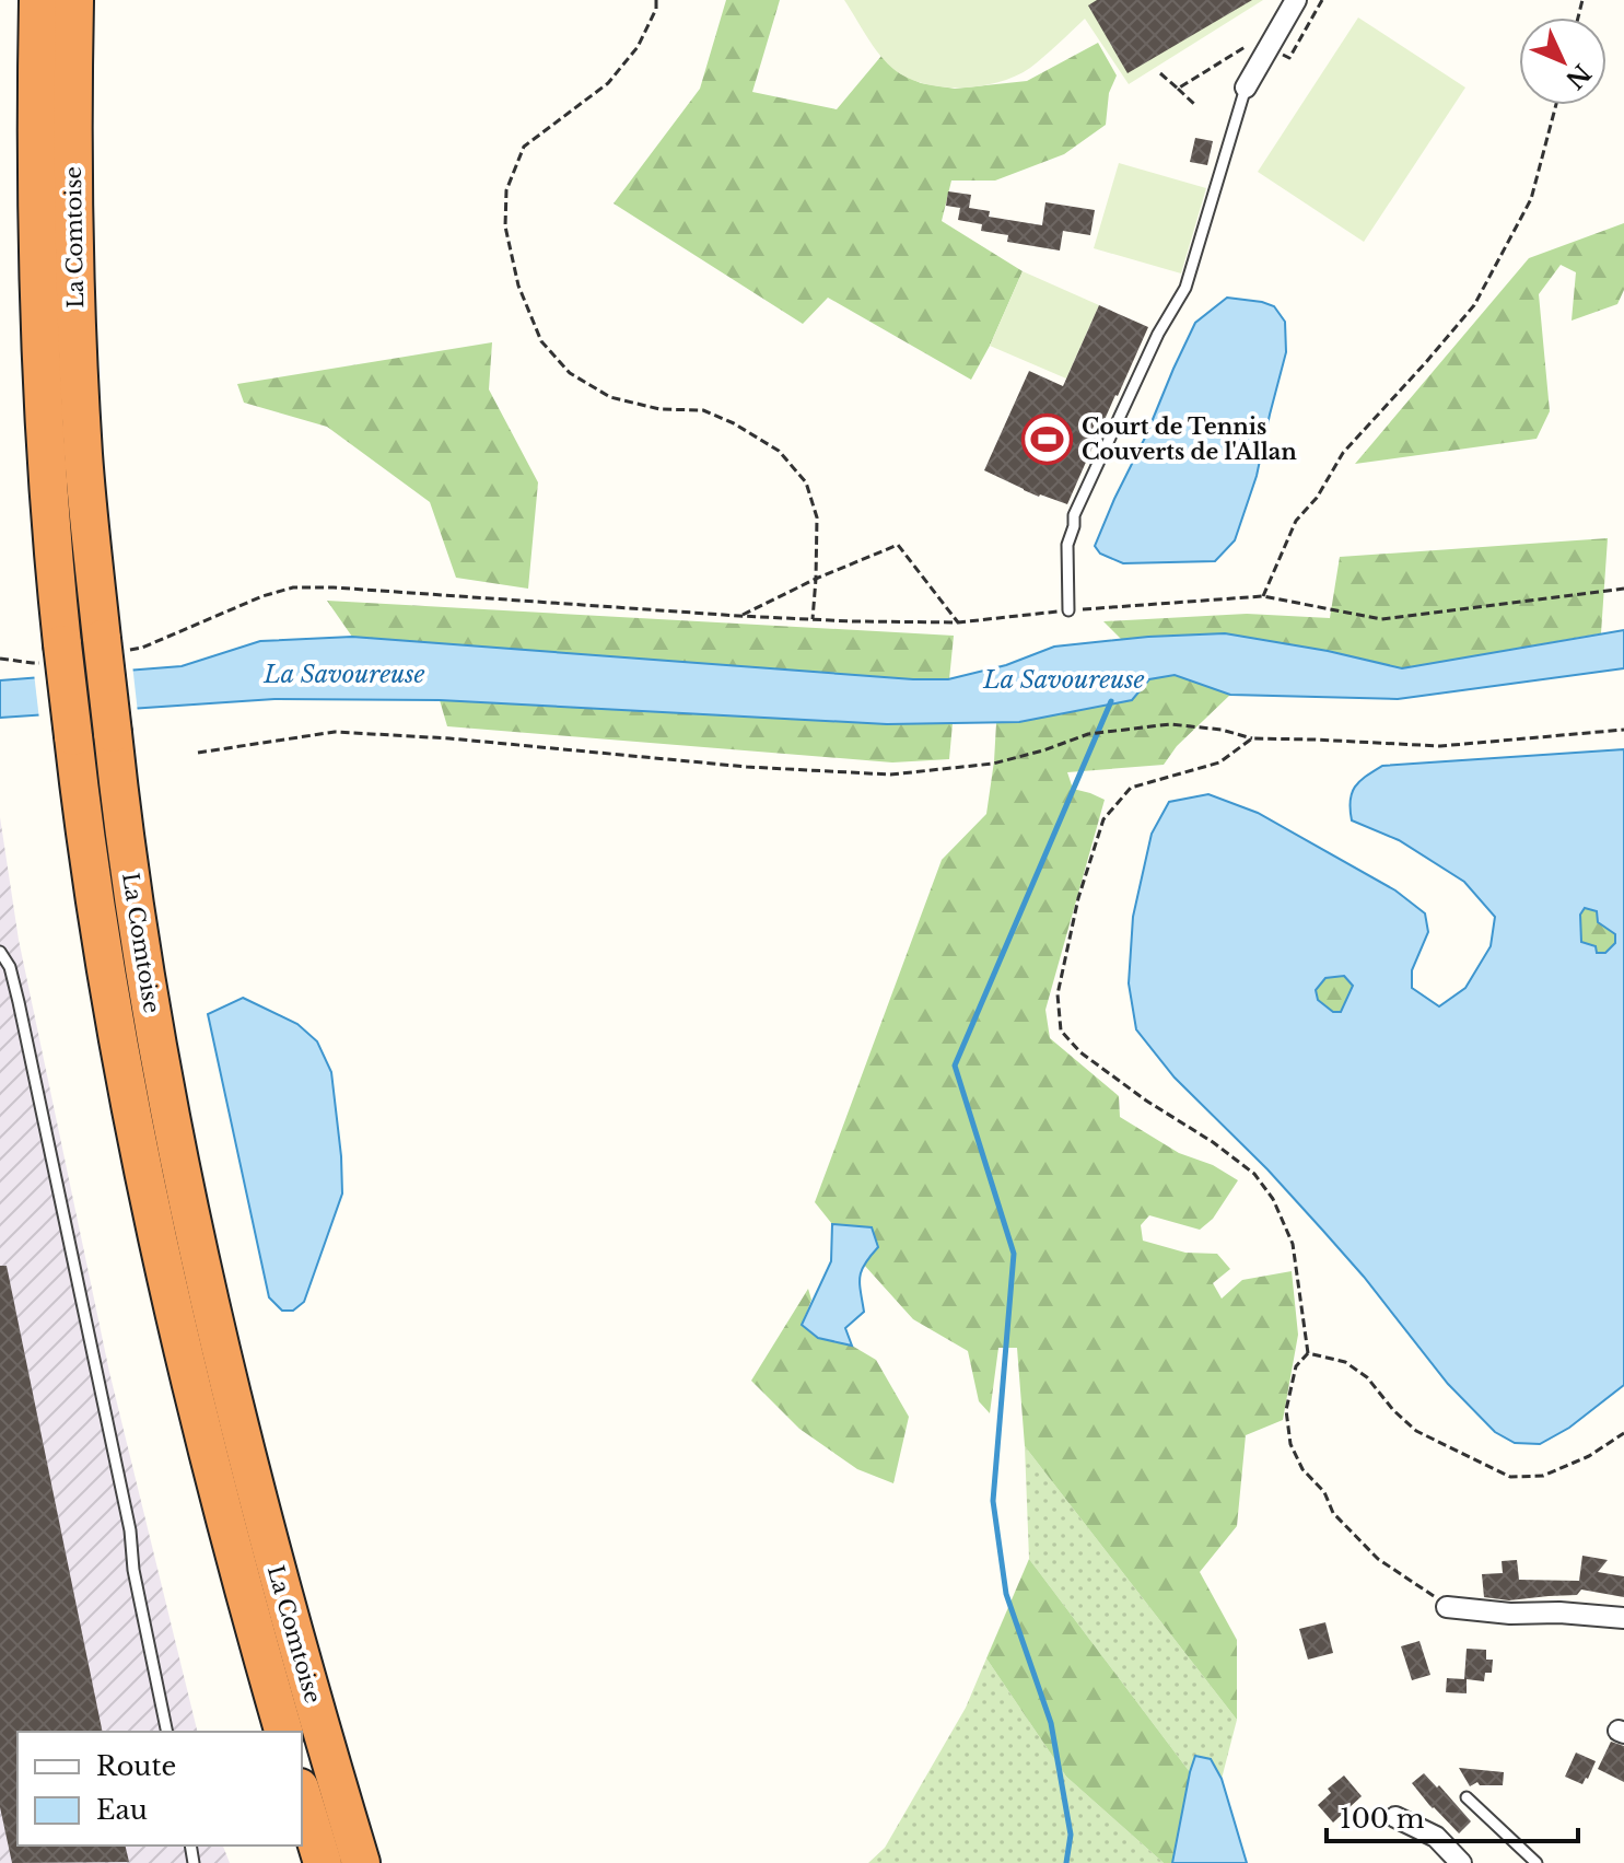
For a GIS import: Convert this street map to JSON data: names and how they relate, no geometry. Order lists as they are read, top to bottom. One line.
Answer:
{"streets":{"highway":["La Comtoise"]},"water":["La Savoureuse"],"places":{"sports":["Court de Tennis Couverts de l'Allan"]},"legend":["Route","Eau"],"scale_bar":"100 m","north":"bottom right"}
